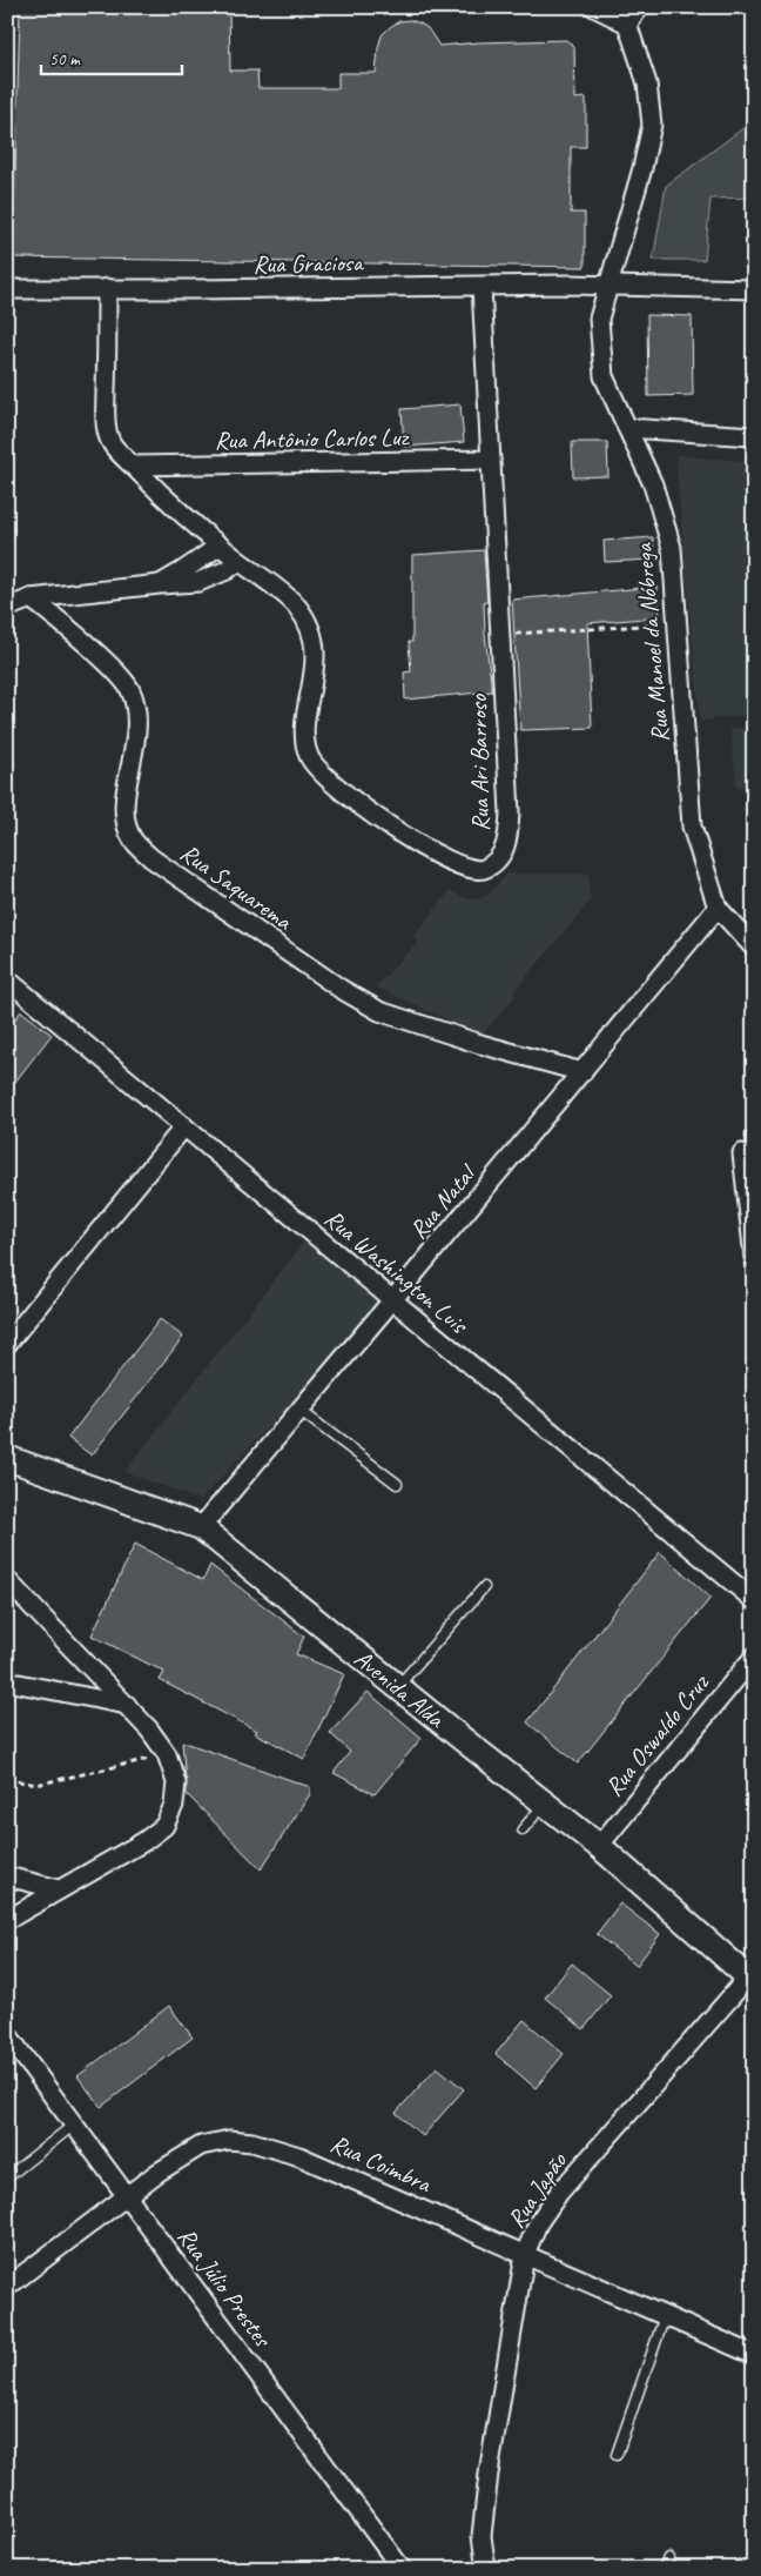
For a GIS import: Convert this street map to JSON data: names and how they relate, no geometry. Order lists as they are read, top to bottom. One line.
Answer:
{"streets":{"main road":["Avenida Alda"],"street":["Rua Graciosa","Rua Antônio Carlos Luz","Rua Manoel da Nóbrega","Rua Ari Barroso","Rua Saquarema","Rua Natal","Rua Washington Luis","Rua Oswaldo Cruz","Rua Coimbra","Rua Japão","Rua Júlio Prestes"]},"crossings":[["Rua Graciosa","Rua Manoel da Nóbrega"],["Rua Graciosa","Rua Ari Barroso"],["Rua Antônio Carlos Luz","Rua Ari Barroso"],["Rua Manoel da Nóbrega","Rua Natal"],["Rua Saquarema","Rua Natal"],["Rua Natal","Rua Washington Luis"],["Rua Natal","Avenida Alda"],["Avenida Alda","Rua Oswaldo Cruz"],["Avenida Alda","Rua Japão"],["Rua Coimbra","Rua Japão"],["Rua Coimbra","Rua Júlio Prestes"]],"scale_bar":"50 m"}
